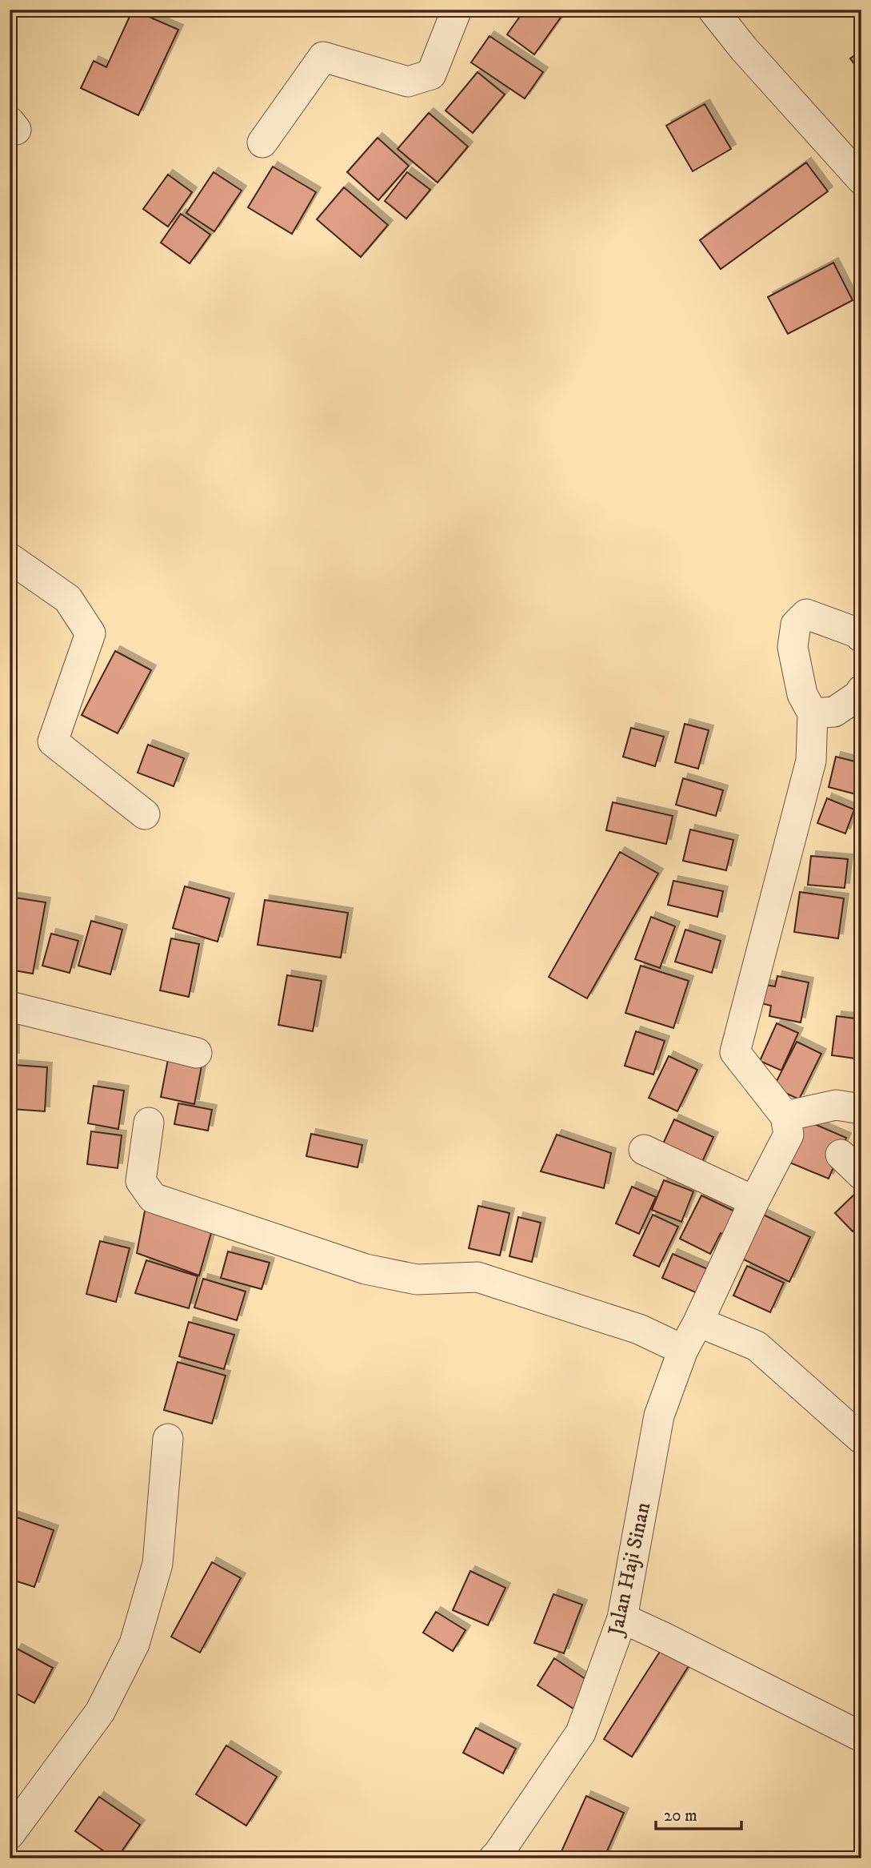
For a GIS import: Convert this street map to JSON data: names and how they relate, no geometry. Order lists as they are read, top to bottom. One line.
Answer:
{"streets":{"street":["Jalan Haji Sinan"]},"scale_bar":"20 m"}
